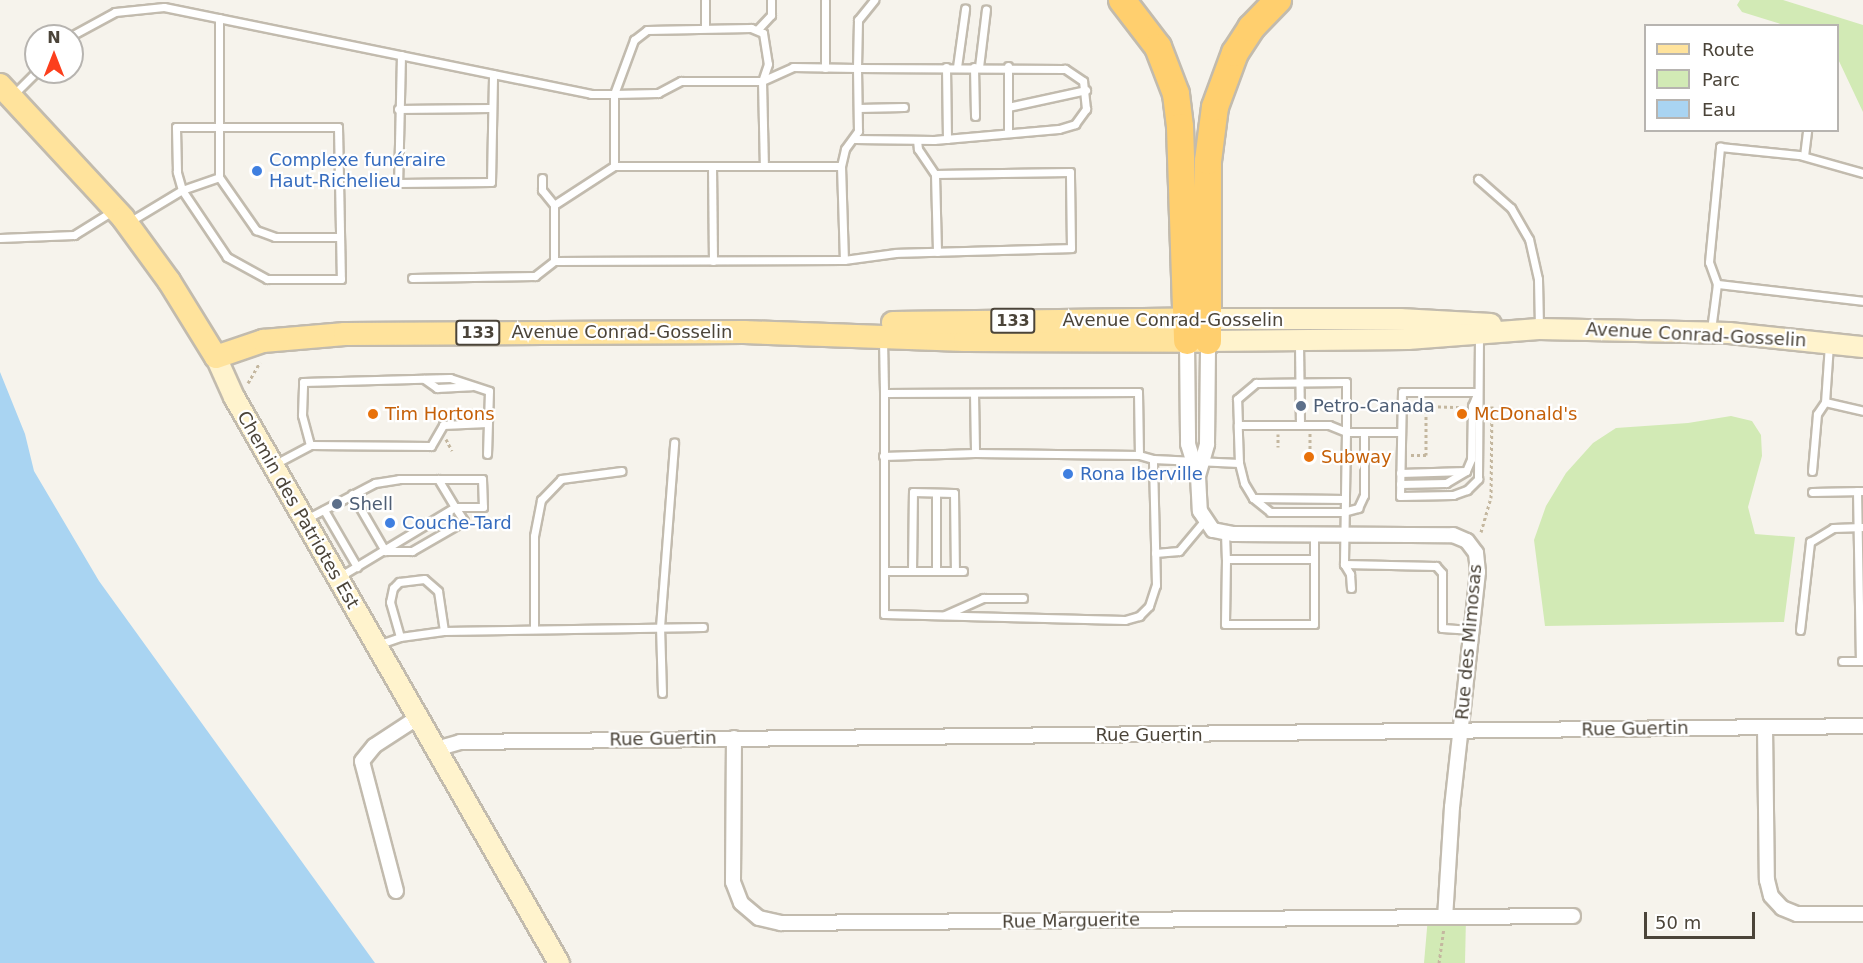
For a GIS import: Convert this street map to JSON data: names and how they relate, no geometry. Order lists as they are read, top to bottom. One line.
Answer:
{"streets":{"main road":["Avenue Conrad-Gosselin","133","Chemin des Patriotes Est"],"street":["Rue des Mimosas","Rue Guertin","Rue Marguerite"]},"crossings":[["Avenue Conrad-Gosselin","Chemin des Patriotes Est"],["Chemin des Patriotes Est","Rue Guertin"],["Rue des Mimosas","Rue Guertin"],["Rue des Mimosas","Rue Marguerite"],["Rue Guertin","Rue Marguerite"]],"places":["Complexe funéraire Haut-Richelieu","Petro-Canada","Tim Hortons","McDonald's","Subway","Rona Iberville","Shell","Couche-Tard"],"legend":["Route","Parc","Eau"],"scale_bar":"50 m","north":"top"}
